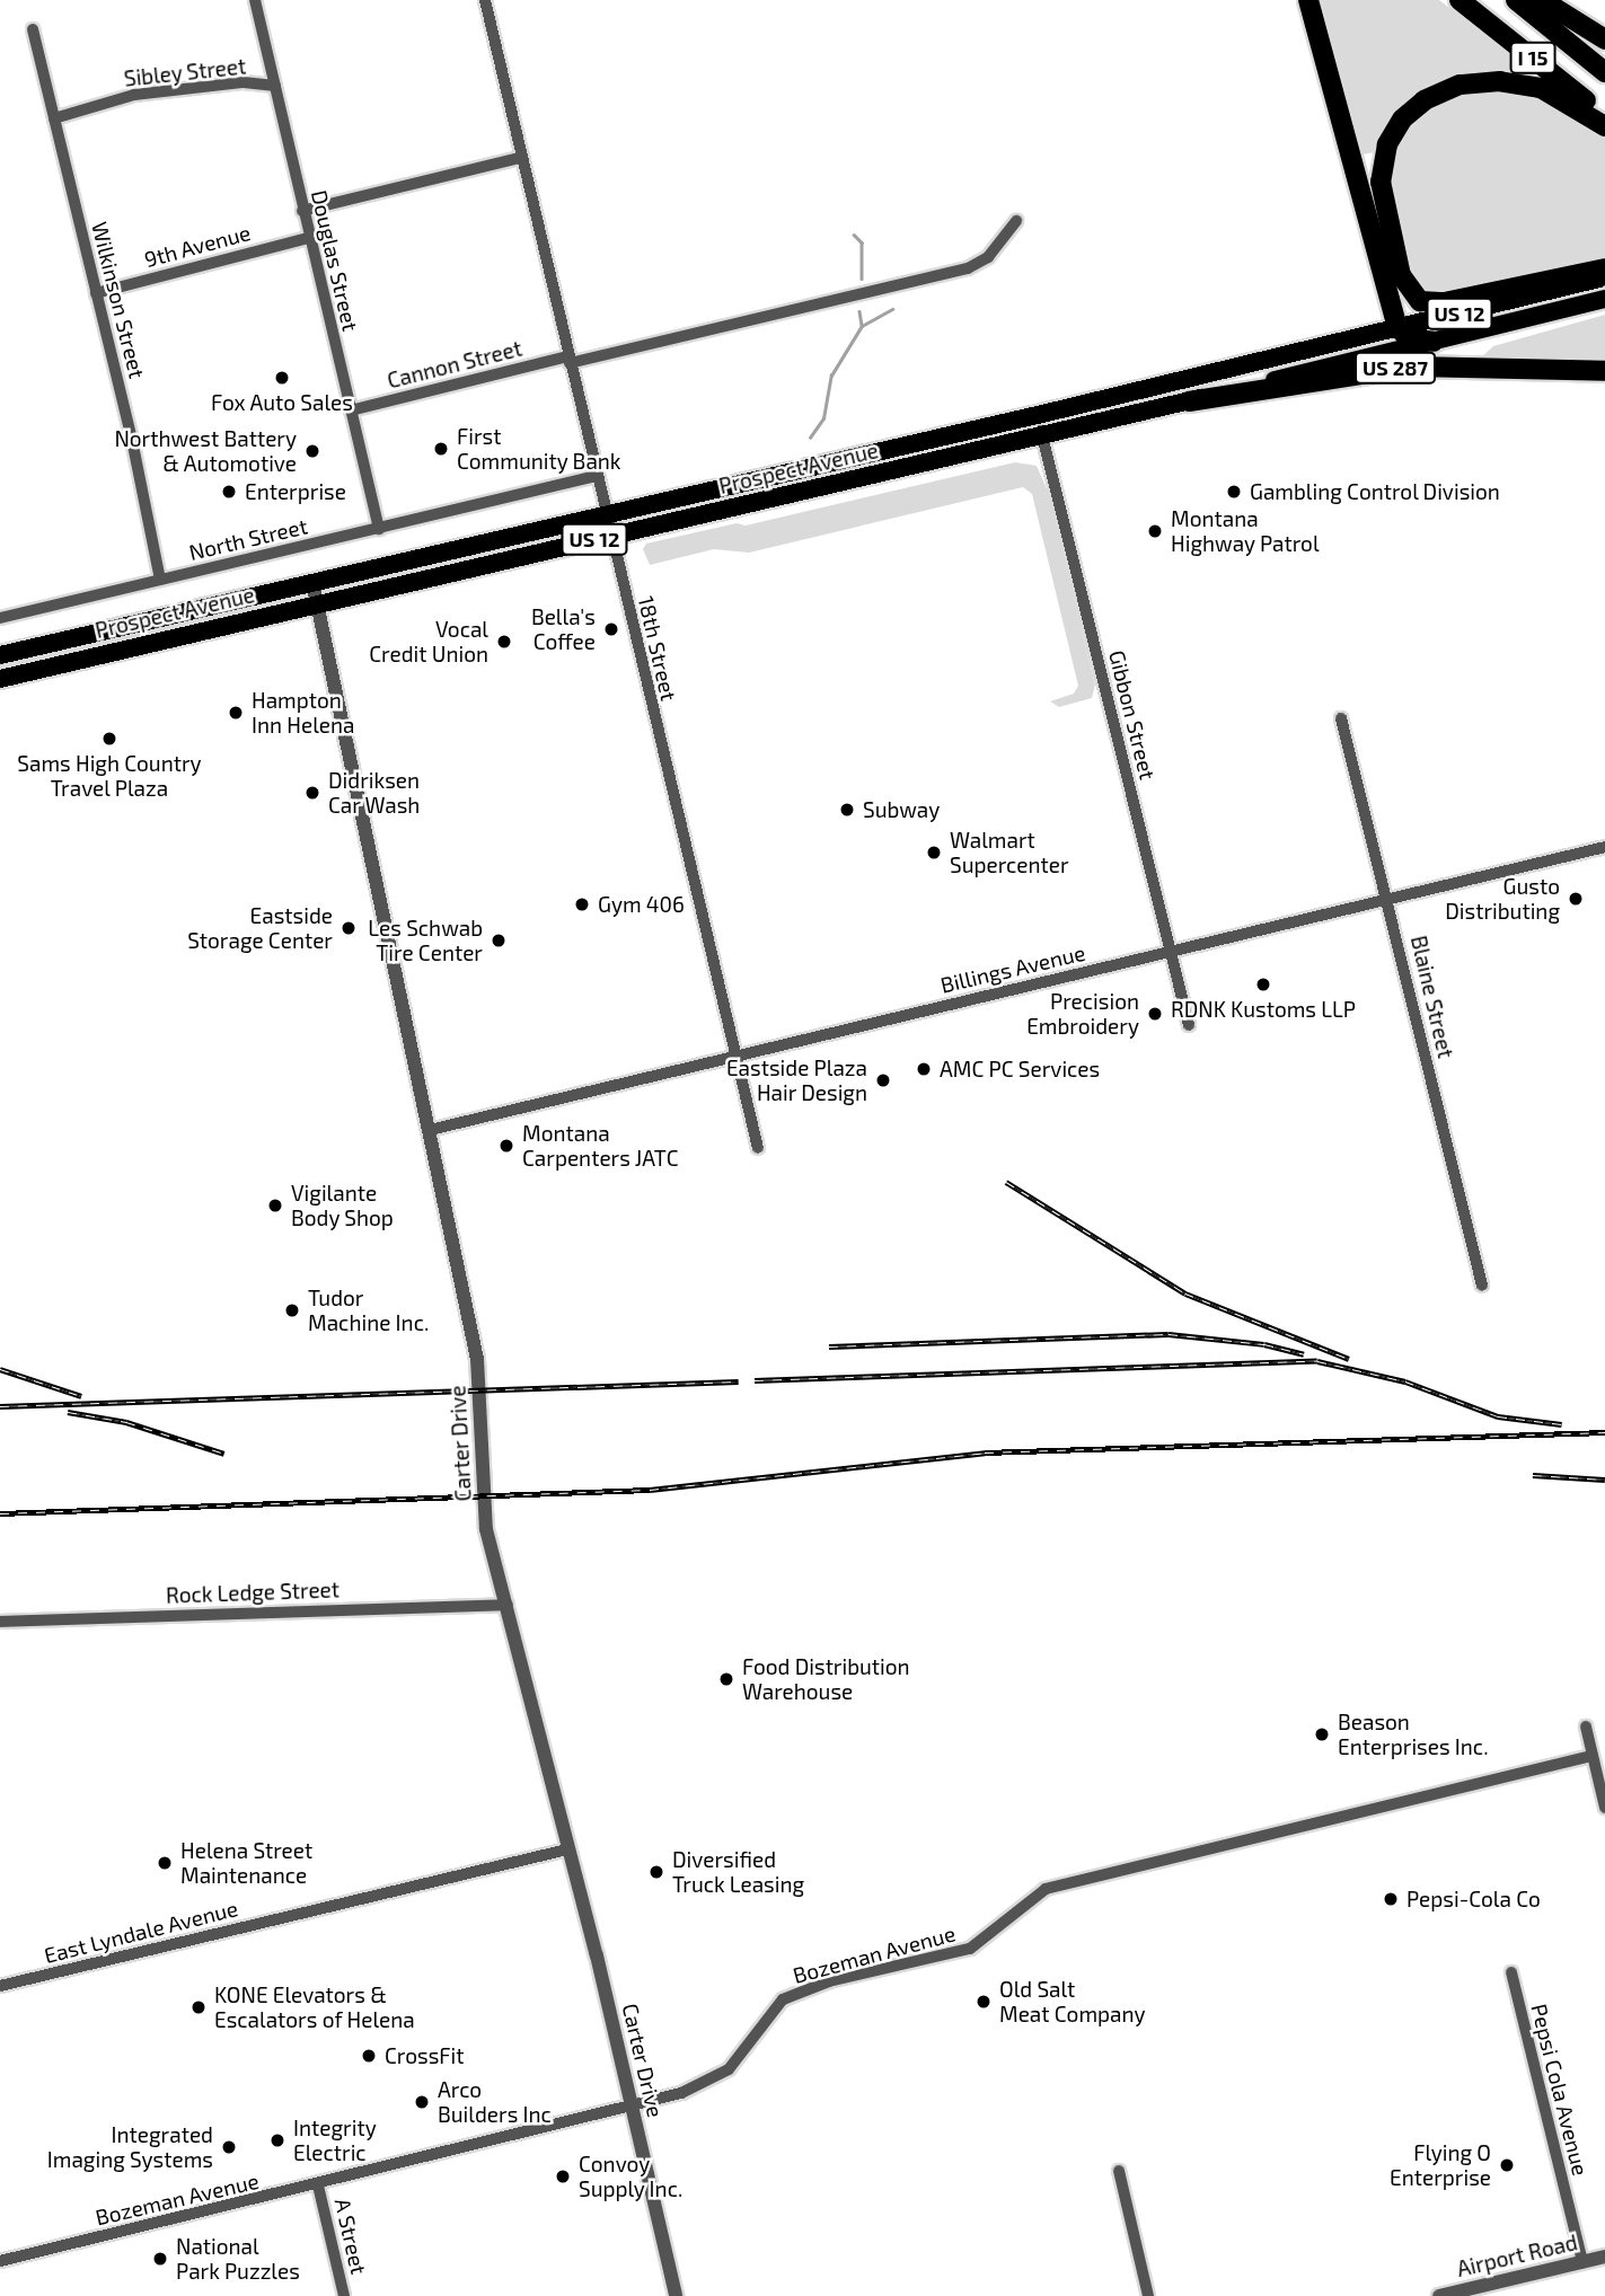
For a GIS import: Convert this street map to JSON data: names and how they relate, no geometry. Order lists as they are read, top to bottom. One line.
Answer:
{"streets":{"highway":["I 15","US 12","US 287","Prospect Avenue"],"street":["Sibley Street","9th Avenue","Douglas Street","Wilkinson Street","Cannon Street","North Street","18th Street","Gibbon Street","Billings Avenue","Blaine Street","Carter Drive","Rock Ledge Street","East Lyndale Avenue","Bozeman Avenue","Pepsi Cola Avenue","A Street","Airport Road"]},"crossings":[["Sibley Street","Douglas Street"],["Sibley Street","Wilkinson Street"],["9th Avenue","Douglas Street"],["9th Avenue","Wilkinson Street"],["Douglas Street","Cannon Street"],["Douglas Street","North Street"],["Wilkinson Street","North Street"],["Cannon Street","18th Street"],["US 287","Prospect Avenue"],["Prospect Avenue","18th Street"],["Prospect Avenue","Gibbon Street"],["Prospect Avenue","Carter Drive"],["North Street","18th Street"],["18th Street","Billings Avenue"],["Gibbon Street","Billings Avenue"],["Billings Avenue","Blaine Street"],["Billings Avenue","Carter Drive"],["Carter Drive","Rock Ledge Street"],["Carter Drive","East Lyndale Avenue"],["Carter Drive","Bozeman Avenue"],["Bozeman Avenue","A Street"],["Pepsi Cola Avenue","Airport Road"]],"places":["Fox Auto Sales","First Community Bank","Northwest Battery & Automotive","Enterprise","Gambling Control Division","Montana Highway Patrol","Bella's Coffee","Vocal Credit Union","Hampton Inn Helena","Sams High Country Travel Plaza","Didriksen Car Wash","Subway","Walmart Supercenter","Gusto Distributing","Gym 406","Eastside Storage Center","Les Schwab Tire Center","RDNK Kustoms LLP","Precision Embroidery","AMC PC Services","Eastside Plaza Hair Design","Montana Carpenters JATC","Vigilante Body Shop","Tudor Machine Inc.","Food Distribution Warehouse","Beason Enterprises Inc.","Helena Street Maintenance","Diversified Truck Leasing","Pepsi-Cola Co","Old Salt Meat Company","KONE Elevators & Escalators of Helena","CrossFit","Arco Builders Inc","Integrity Electric","Integrated Imaging Systems","Flying O Enterprise","Convoy Supply Inc.","National Park Puzzles"]}
